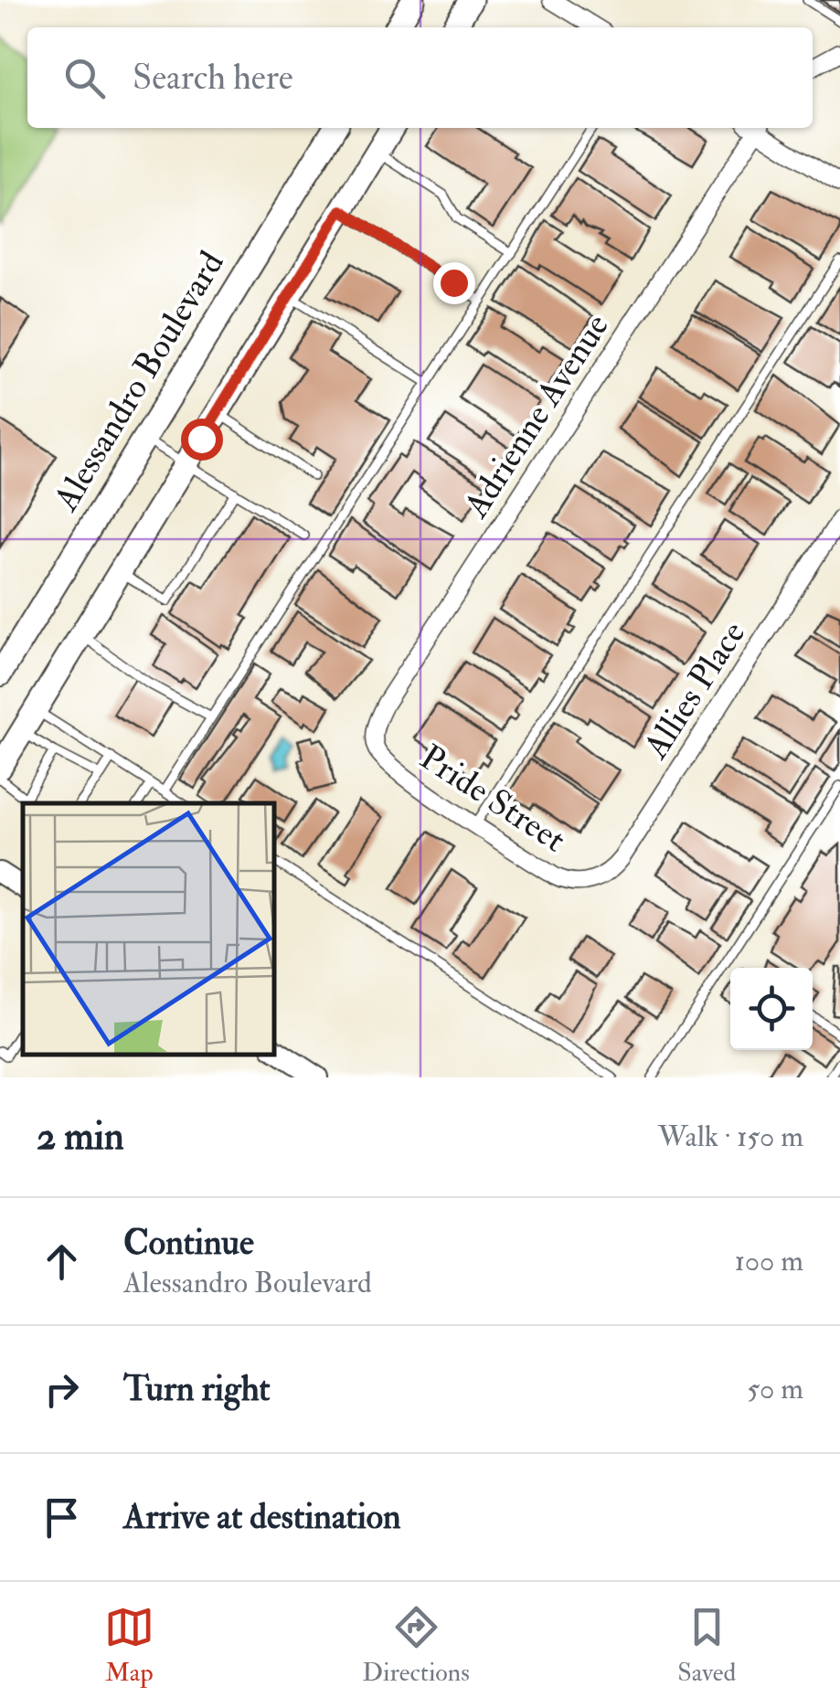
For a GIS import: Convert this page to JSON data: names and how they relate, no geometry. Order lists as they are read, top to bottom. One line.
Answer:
{"streets":{"main road":["Alessandro Boulevard"],"street":["Adrienne Avenue","Allies Place","Pride Street"]},"crossings":[["Adrienne Avenue","Pride Street"],["Allies Place","Pride Street"]],"page":{"search":"Search here","heading":["2 min","Walk · 150 m"],"list":[["Continue","Alessandro Boulevard","100 m"],["Turn right","50 m"],"Arrive at destination"],"nav":["Map","Directions","Saved"]}}
